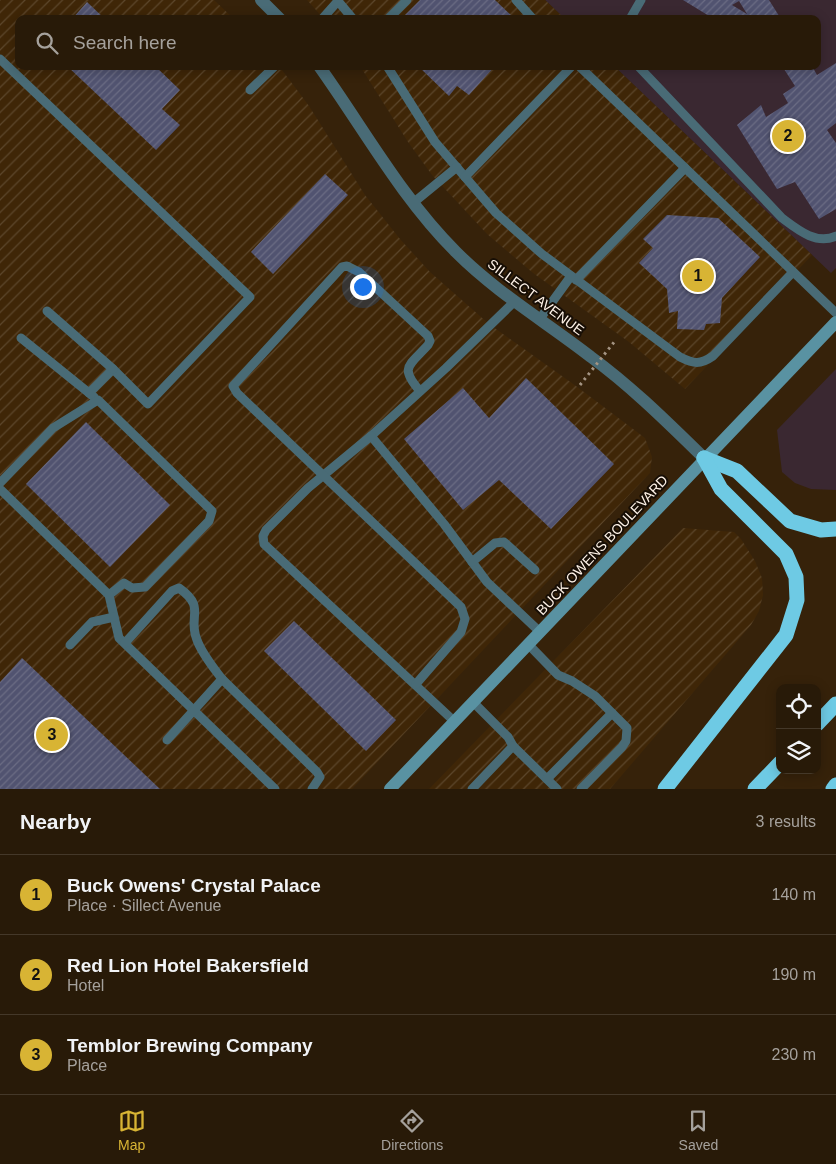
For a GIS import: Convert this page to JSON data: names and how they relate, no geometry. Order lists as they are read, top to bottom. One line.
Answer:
{"streets":{"main road":["BUCK OWENS BOULEVARD"],"street":["SILLECT AVENUE"]},"crossings":[["SILLECT AVENUE","BUCK OWENS BOULEVARD"]],"page":{"search":"Search here","pins":["2","1","3"],"heading":["Nearby","3 results"],"list":[{"mark":"1","name":"Buck Owens' Crystal Palace","note":"Place · Sillect Avenue","value":"140 m"},{"mark":"2","name":"Red Lion Hotel Bakersfield","note":"Hotel","value":"190 m"},{"mark":"3","name":"Temblor Brewing Company","note":"Place","value":"230 m"}],"nav":["Map","Directions","Saved"]}}
